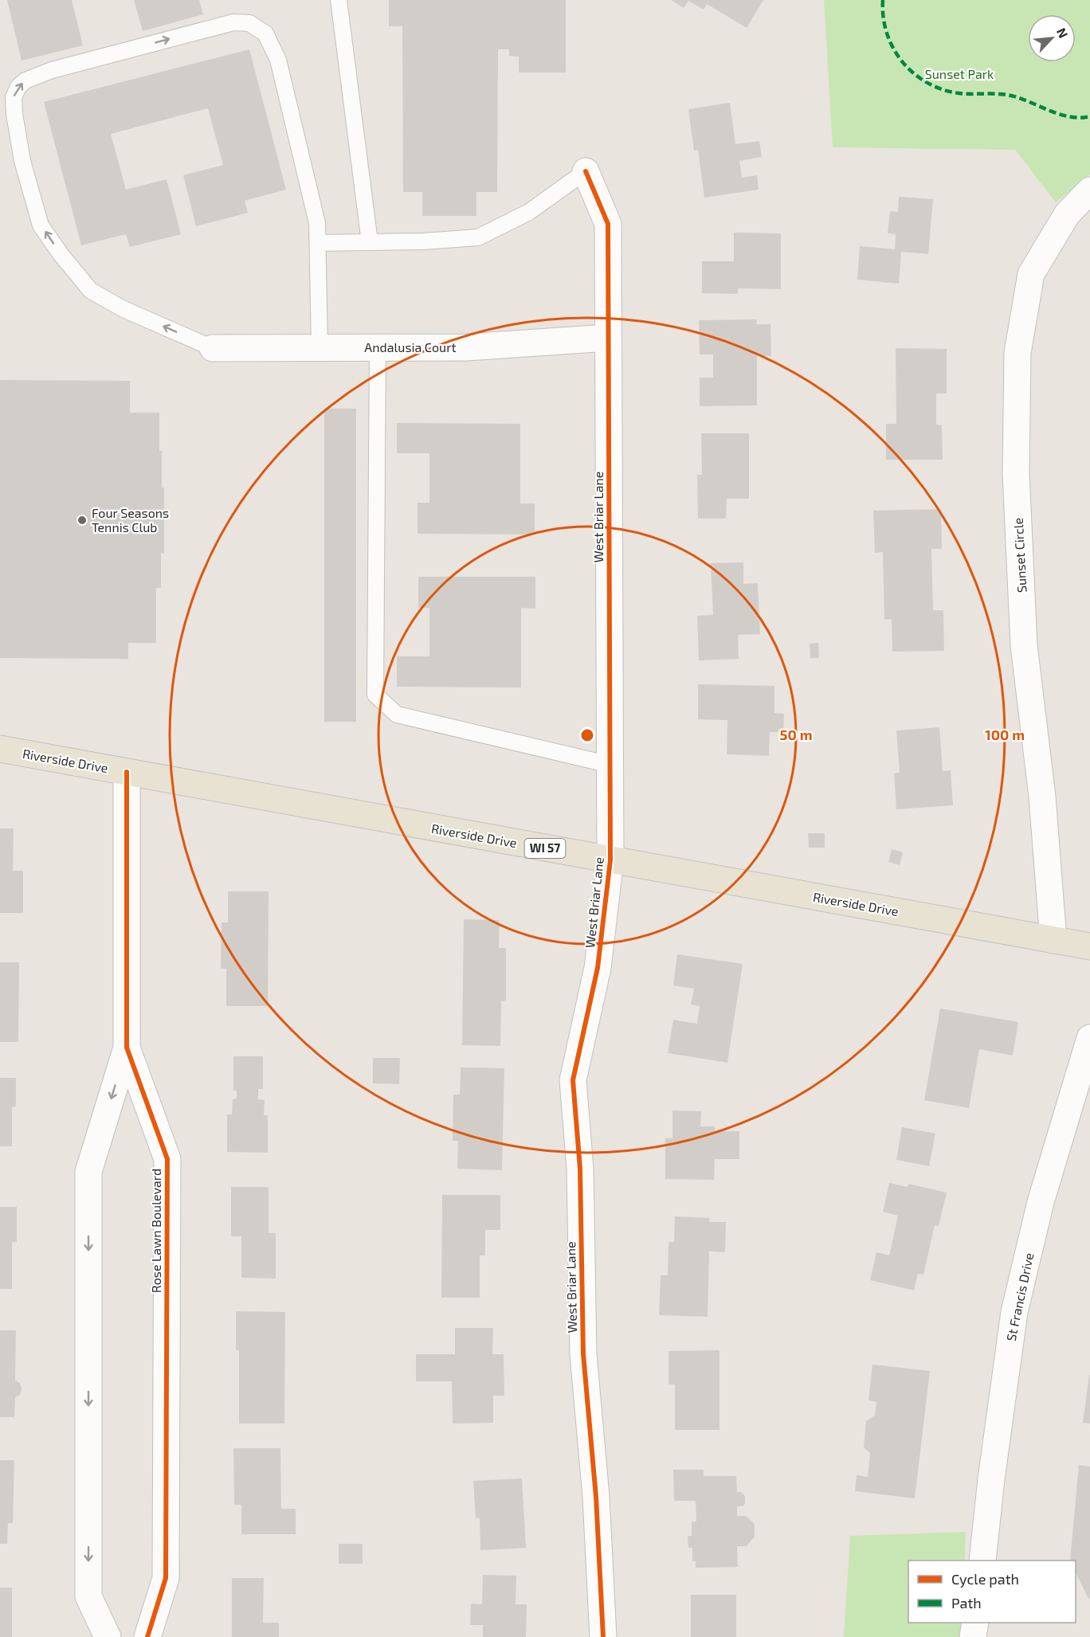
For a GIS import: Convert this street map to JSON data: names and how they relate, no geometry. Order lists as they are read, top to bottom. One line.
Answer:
{"streets":{"main road":["Riverside Drive","WI 57"],"street":["Andalusia Court","West Briar Lane","Sunset Circle","Rose Lawn Boulevard","St Francis Drive"]},"crossings":[["Andalusia Court","West Briar Lane"],["West Briar Lane","Riverside Drive"],["Sunset Circle","Riverside Drive"],["Riverside Drive","Rose Lawn Boulevard"]],"parks":["Sunset Park"],"places":["Four Seasons Tennis Club"],"legend":["Cycle path","Path"],"north":"top right","rings":["50 m","100 m"]}
